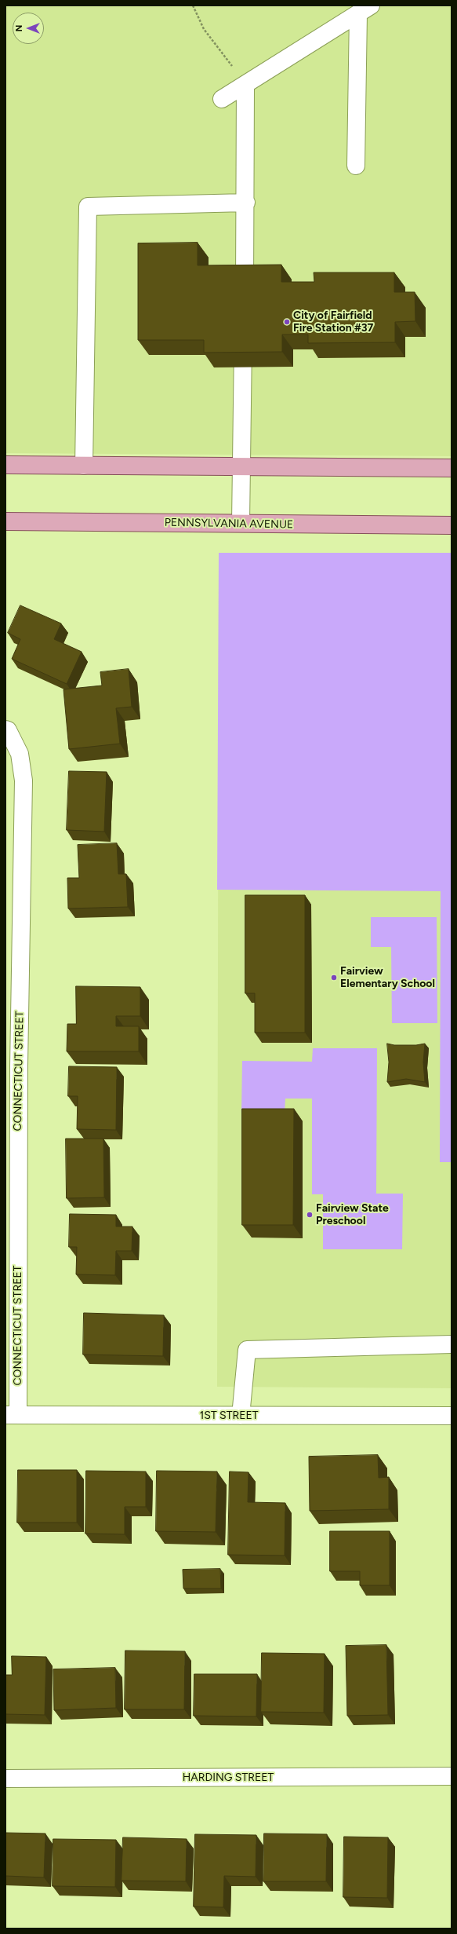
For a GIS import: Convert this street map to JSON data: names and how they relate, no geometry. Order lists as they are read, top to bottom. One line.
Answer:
{"streets":{"main road":["PENNSYLVANIA AVENUE"],"street":["CONNECTICUT STREET","1ST STREET","HARDING STREET"]},"crossings":[["CONNECTICUT STREET","1ST STREET"]],"places":["City of Fairfield Fire Station #37","Fairview Elementary School","Fairview State Preschool"],"north":"left"}
